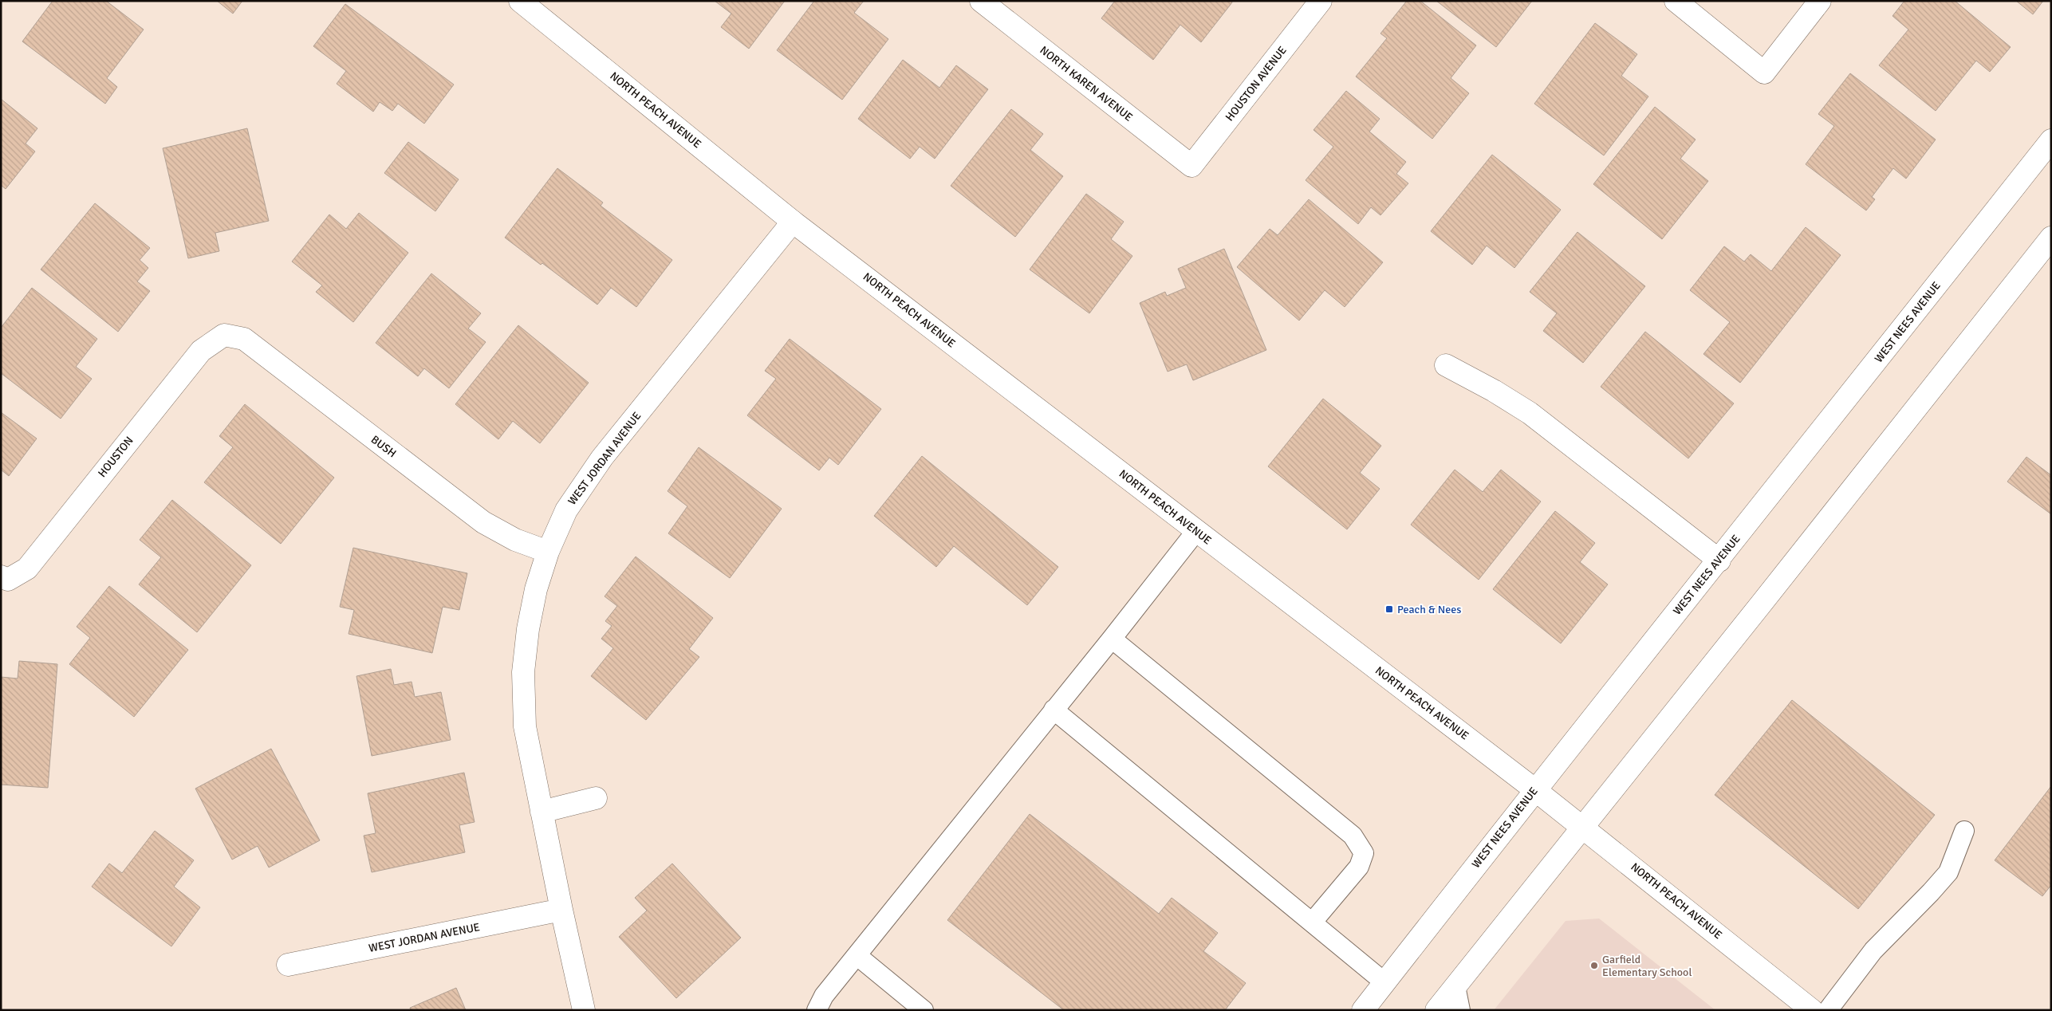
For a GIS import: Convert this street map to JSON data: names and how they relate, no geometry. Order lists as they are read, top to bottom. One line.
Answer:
{"streets":{"street":["NORTH KAREN AVENUE","HOUSTON AVENUE","NORTH PEACH AVENUE","WEST NEES AVENUE","BUSH","HOUSTON","WEST JORDAN AVENUE"]},"crossings":[["NORTH KAREN AVENUE","HOUSTON AVENUE"],["NORTH PEACH AVENUE","WEST NEES AVENUE"],["NORTH PEACH AVENUE","WEST JORDAN AVENUE"],["BUSH","HOUSTON"],["BUSH","WEST JORDAN AVENUE"]],"places":{"transit":["Peach & Nees"],"other":["Garfield Elementary School"]}}
